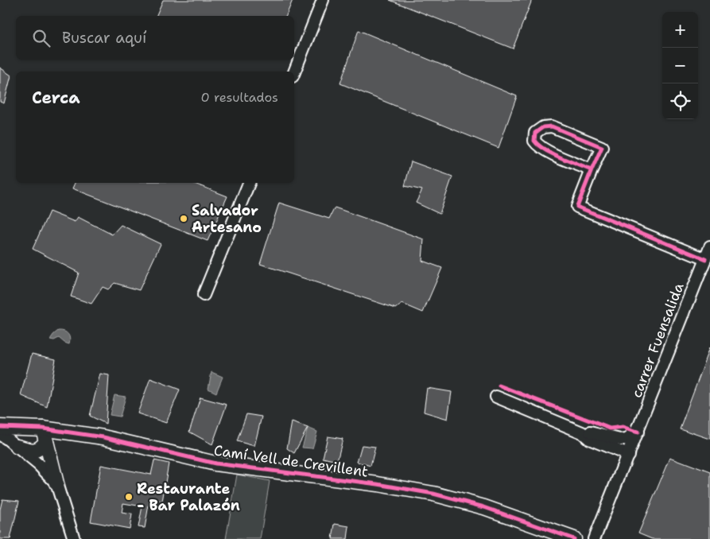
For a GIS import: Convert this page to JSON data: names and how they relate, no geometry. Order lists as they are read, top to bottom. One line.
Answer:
{"streets":{"street":["carrer Fuensalida","Camí Vell de Crevillent"]},"places":["Salvador Artesano","Restaurante - Bar Palazón"],"page":{"map_buttons":["+","−"],"search":"Buscar aquí","heading":["Cerca","0 resultados"]}}
